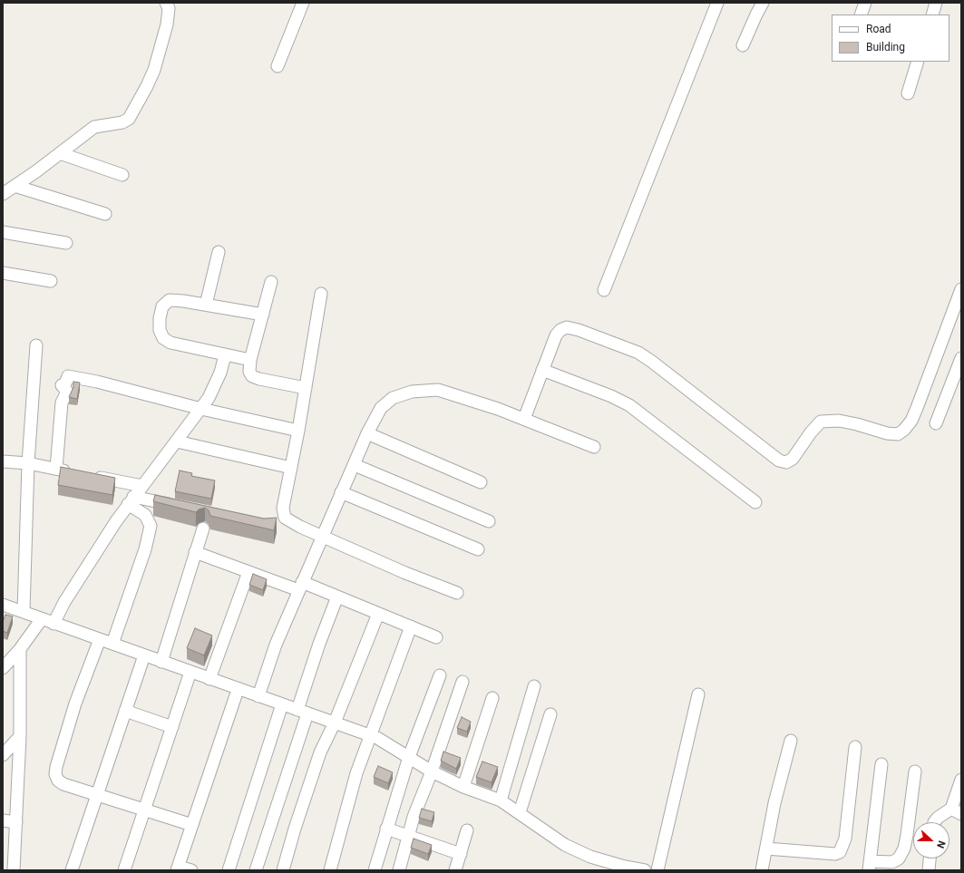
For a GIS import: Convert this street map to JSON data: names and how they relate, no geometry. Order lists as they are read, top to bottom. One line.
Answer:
{"legend":["Road","Building"],"north":"right"}
